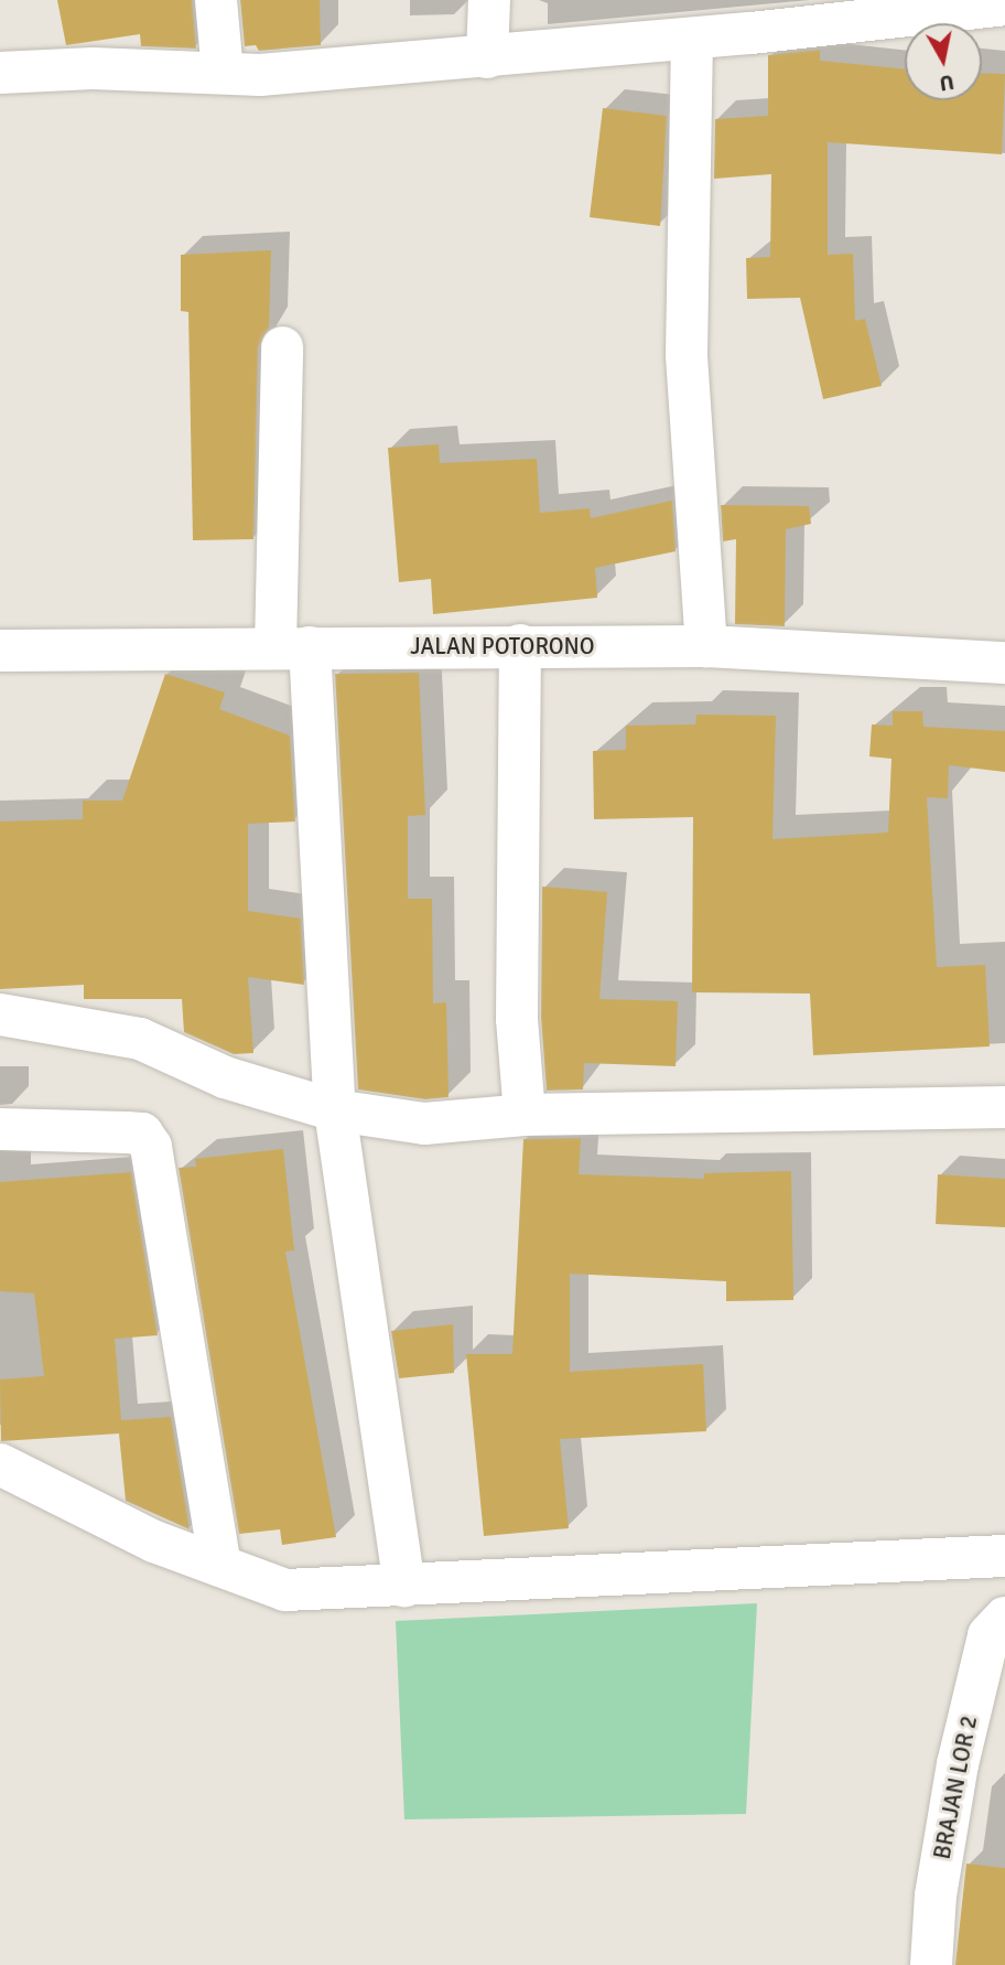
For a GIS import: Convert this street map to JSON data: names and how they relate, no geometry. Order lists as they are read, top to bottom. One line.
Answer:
{"streets":{"street":["JALAN POTORONO","BRAJAN LOR 2"]},"north":"bottom"}
